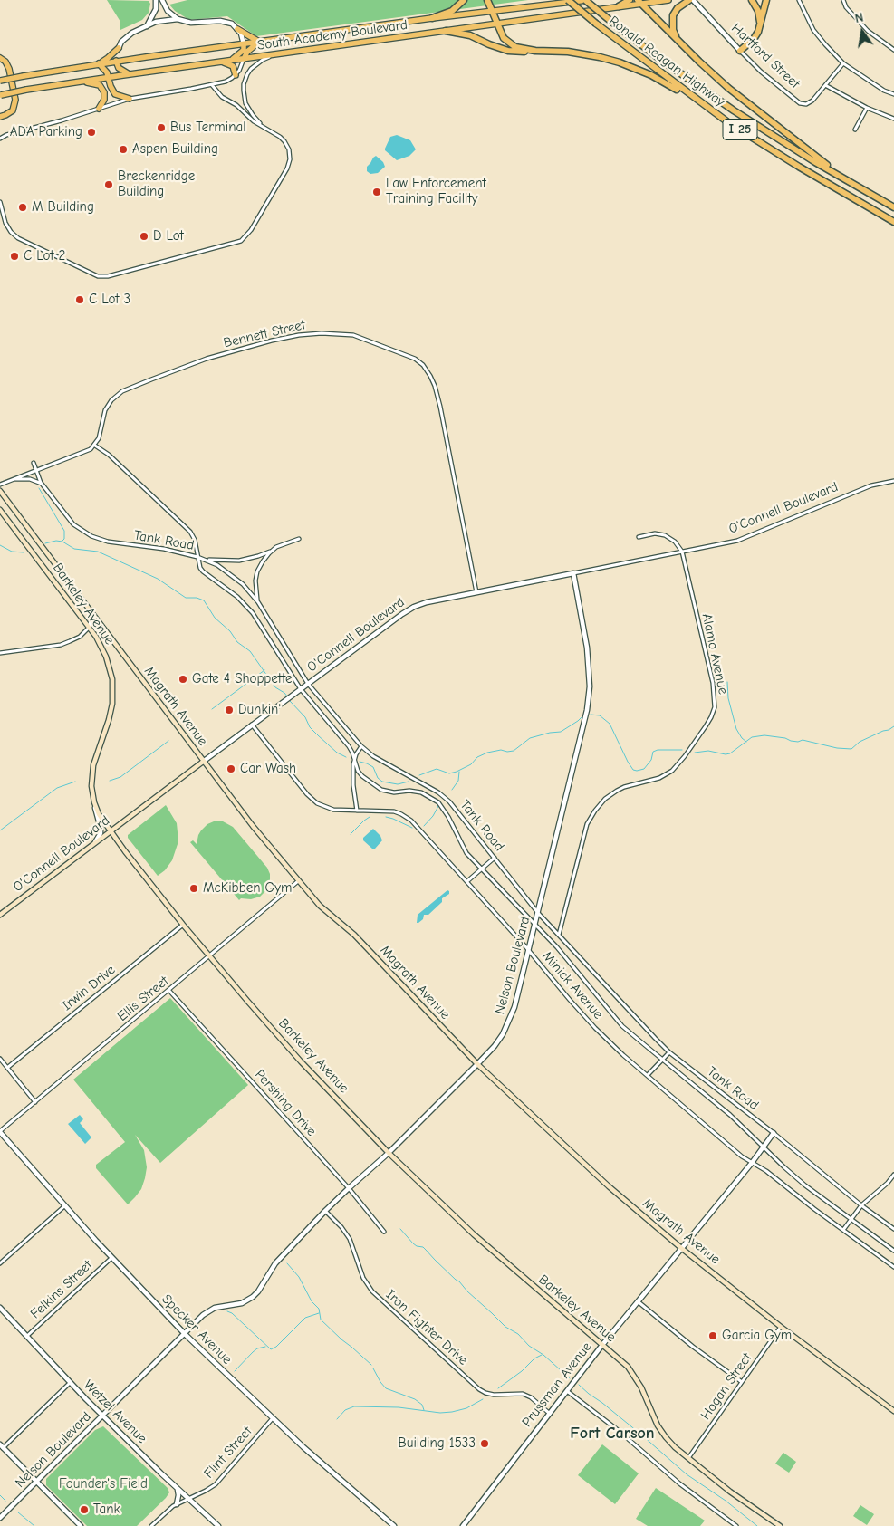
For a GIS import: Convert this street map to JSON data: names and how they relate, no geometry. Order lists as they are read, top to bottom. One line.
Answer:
{"streets":{"highway":["South Academy Boulevard","Ronald Reagan Highway","I 25"],"main road":["O'Connell Boulevard","Barkeley Avenue","Magrath Avenue"],"street":["Hartford Street","Bennett Street","Tank Road","Alamo Avenue","Nelson Boulevard","Minick Avenue","Irwin Drive","Ellis Street","Pershing Drive","Felkins Street","Iron Fighter Drive","Specker Avenue","Prussman Avenue","Hogan Street","Wetzel Avenue","Flint Street"]},"crossings":[["South Academy Boulevard","Ronald Reagan Highway"],["Bennett Street","O'Connell Boulevard"],["O'Connell Boulevard","Tank Road"],["O'Connell Boulevard","Barkeley Avenue"],["O'Connell Boulevard","Alamo Avenue"],["O'Connell Boulevard","Magrath Avenue"],["O'Connell Boulevard","Nelson Boulevard"],["O'Connell Boulevard","Minick Avenue"],["Tank Road","Alamo Avenue"],["Tank Road","Nelson Boulevard"],["Tank Road","Prussman Avenue"],["Barkeley Avenue","Nelson Boulevard"],["Barkeley Avenue","Irwin Drive"],["Barkeley Avenue","Ellis Street"],["Barkeley Avenue","Prussman Avenue"],["Barkeley Avenue","Hogan Street"],["Magrath Avenue","Nelson Boulevard"],["Magrath Avenue","Ellis Street"],["Magrath Avenue","Prussman Avenue"],["Magrath Avenue","Hogan Street"],["Nelson Boulevard","Minick Avenue"],["Nelson Boulevard","Pershing Drive"],["Nelson Boulevard","Iron Fighter Drive"],["Nelson Boulevard","Specker Avenue"],["Nelson Boulevard","Wetzel Avenue"],["Minick Avenue","Prussman Avenue"],["Ellis Street","Pershing Drive"],["Ellis Street","Specker Avenue"],["Felkins Street","Specker Avenue"],["Felkins Street","Wetzel Avenue"],["Iron Fighter Drive","Prussman Avenue"],["Specker Avenue","Flint Street"],["Wetzel Avenue","Flint Street"]],"districts":["Fort Carson"],"parks":["Founder's Field"],"places":["Bus Terminal","ADA Parking","Aspen Building","Breckenridge Building","Law Enforcement Training Facility","M Building","D Lot","C Lot 2","C Lot 3","Gate 4 Shoppette","Dunkin'","Car Wash","McKibben Gym","Garcia Gym","Building 1533","Tank"],"north":"top"}
